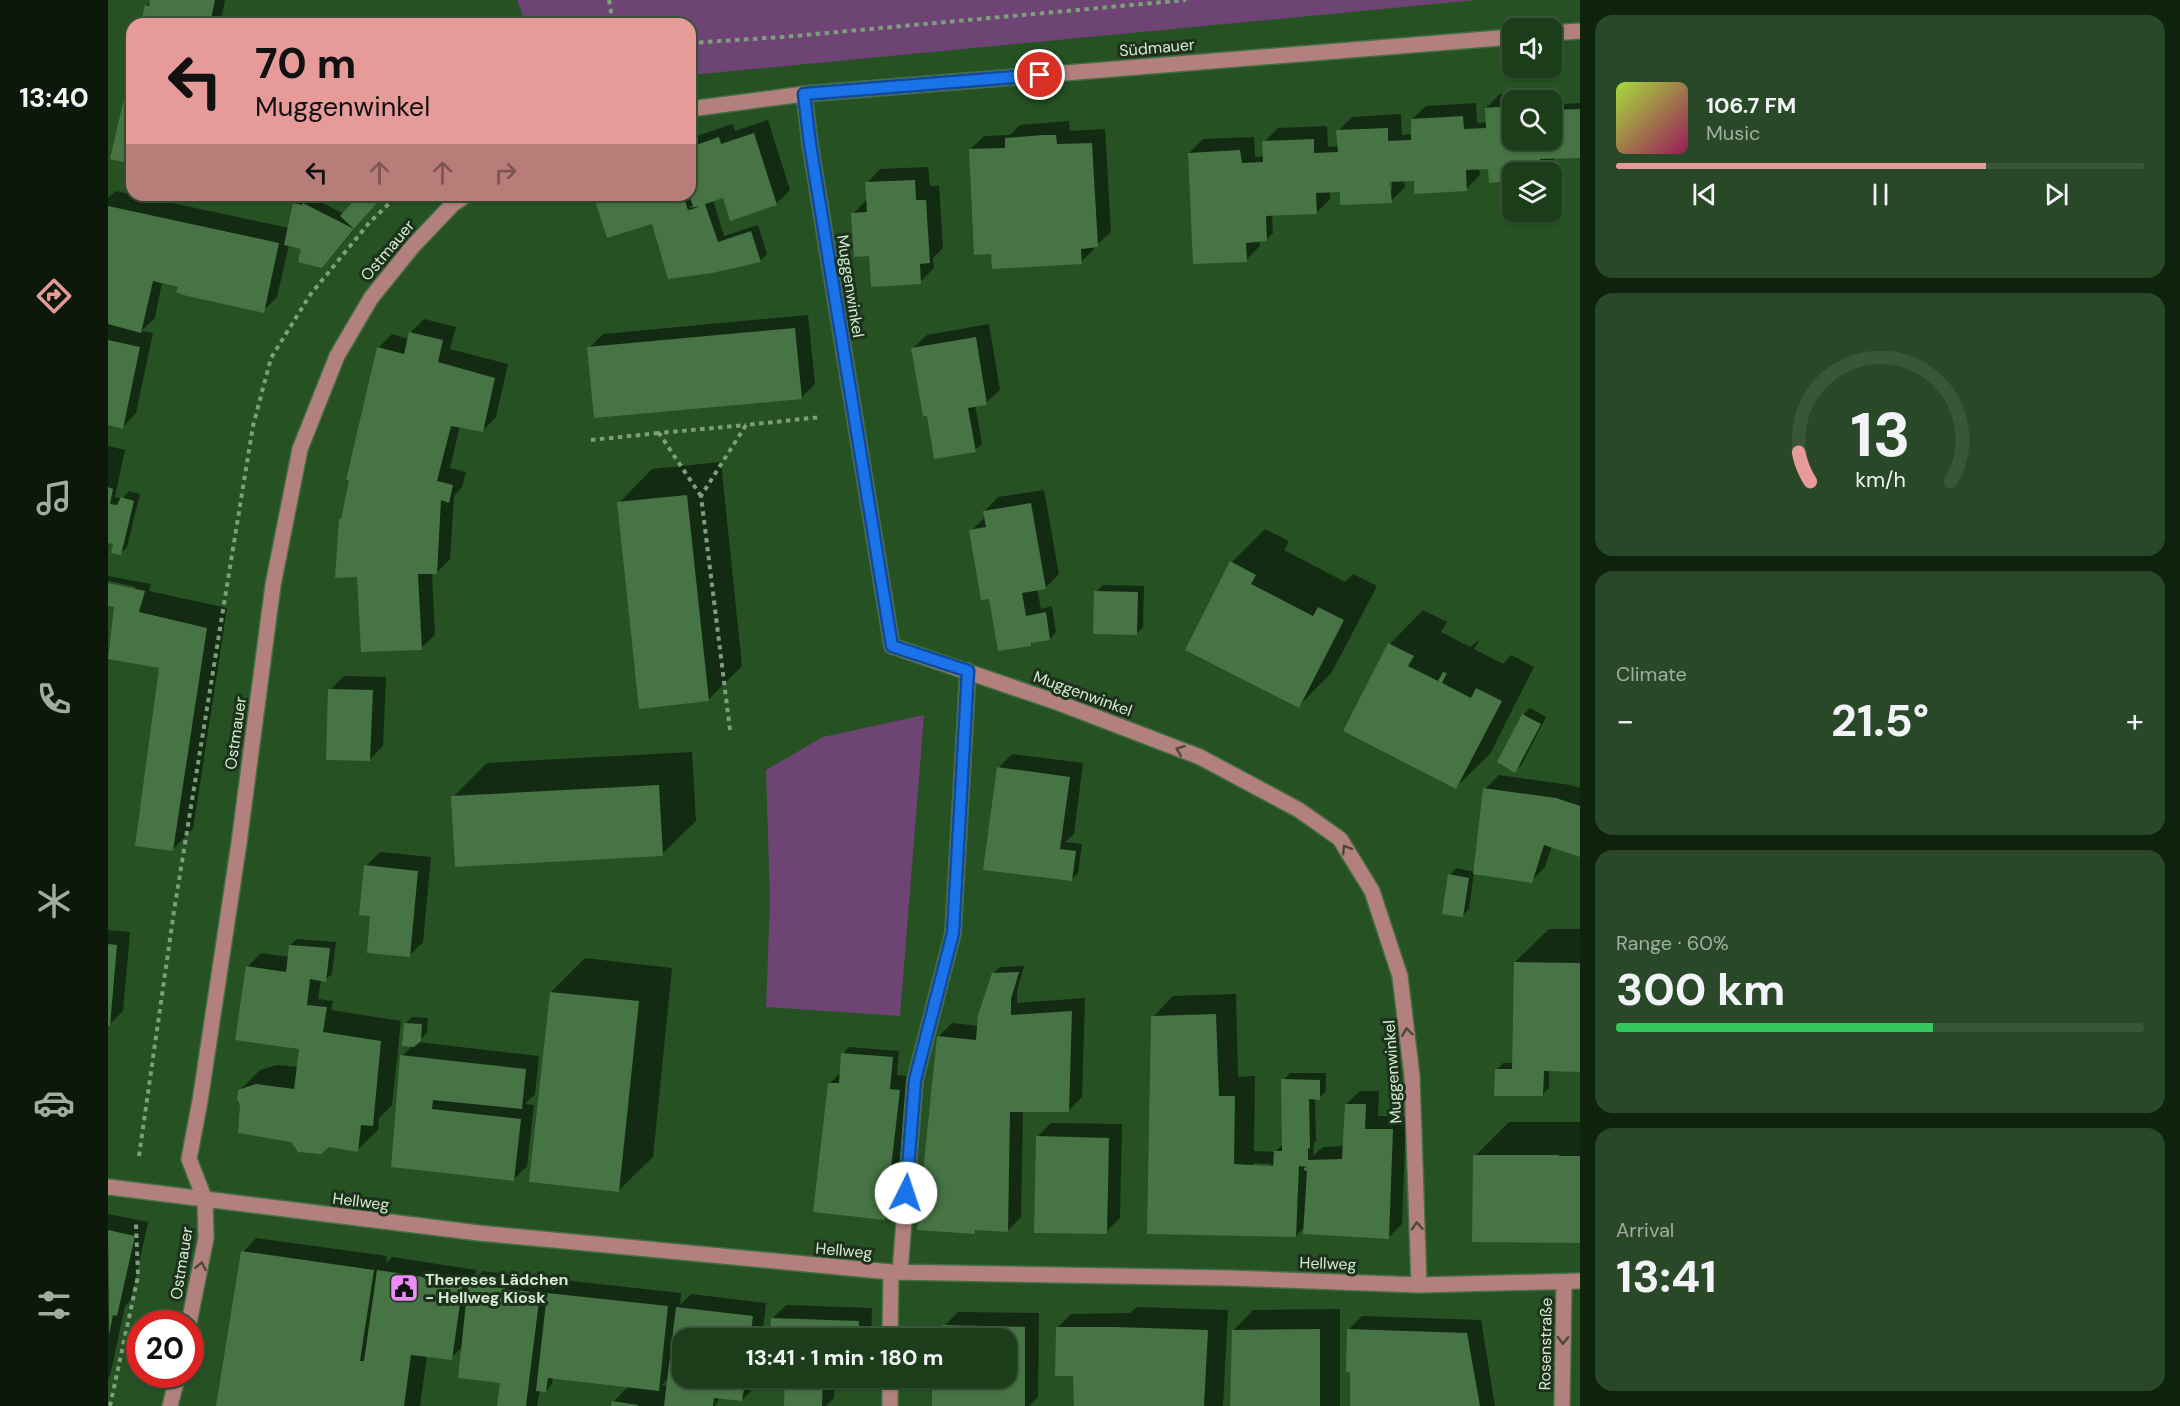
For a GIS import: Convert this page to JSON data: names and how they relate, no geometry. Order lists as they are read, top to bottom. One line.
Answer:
{"streets":{"street":["Südmauer","Ostmauer","Muggenwinkel","Hellweg","Rosenstraße"]},"crossings":[["Südmauer","Muggenwinkel"],["Ostmauer","Hellweg"],["Muggenwinkel","Hellweg"],["Hellweg","Rosenstraße"]],"one_way":["Muggenwinkel","Rosenstraße"],"places":{"public building":["Thereses Lädchen - Hellweg Kiosk"]},"page":{"tabs":"13:40","turn":["70 m","Muggenwinkel"],"song":["106.7 FM","Music"],"tile":["Climate",["Range · 60%","300 km"],["Arrival","13:41"]],"heat":["−","21.5°","+"],"limit":"20","trip":"13:41 · 1 min · 180 m","gauge":["13","km/h"]}}
